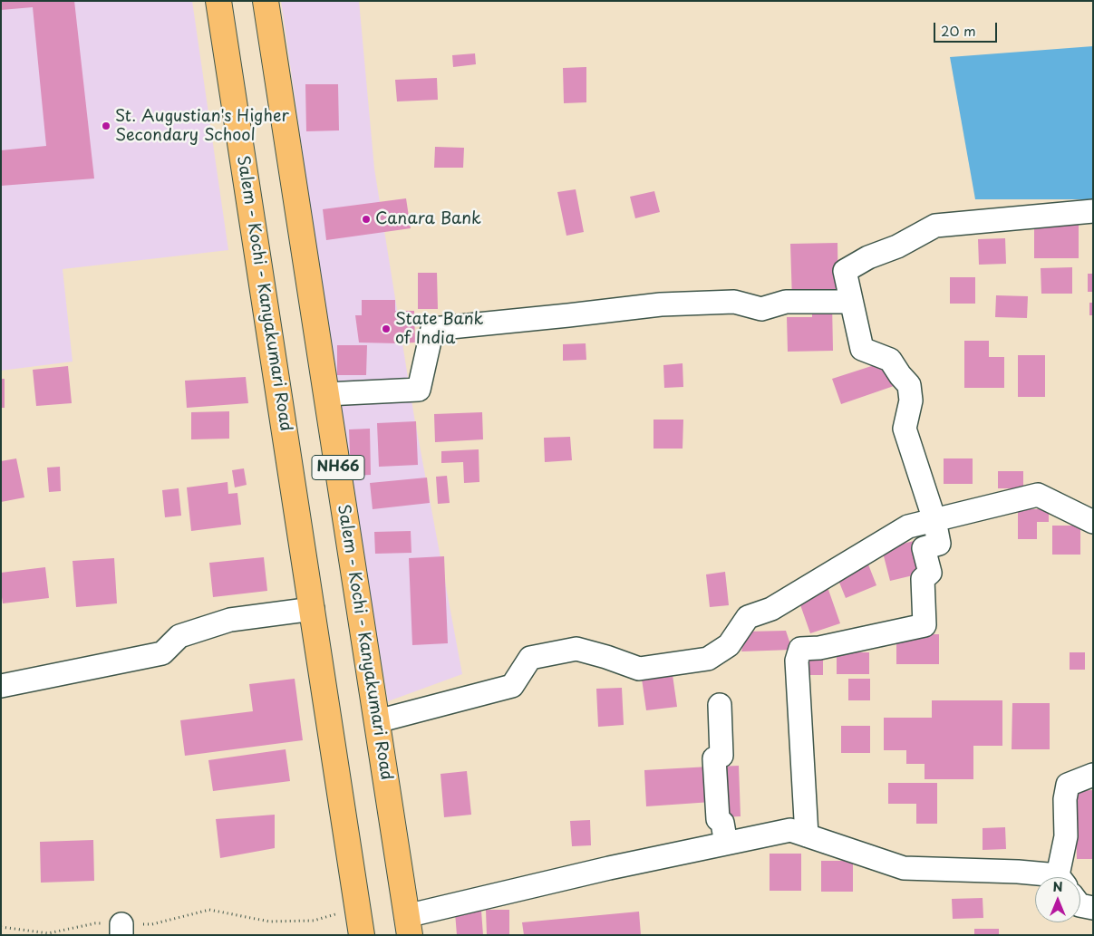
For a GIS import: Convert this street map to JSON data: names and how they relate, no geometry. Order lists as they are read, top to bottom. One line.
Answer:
{"streets":{"highway":["Salem - Kochi - Kanyakumari Road","NH66"]},"places":["St. Augustian's Higher Secondary School","Canara Bank","State Bank of India"],"scale_bar":"20 m","north":"top"}
